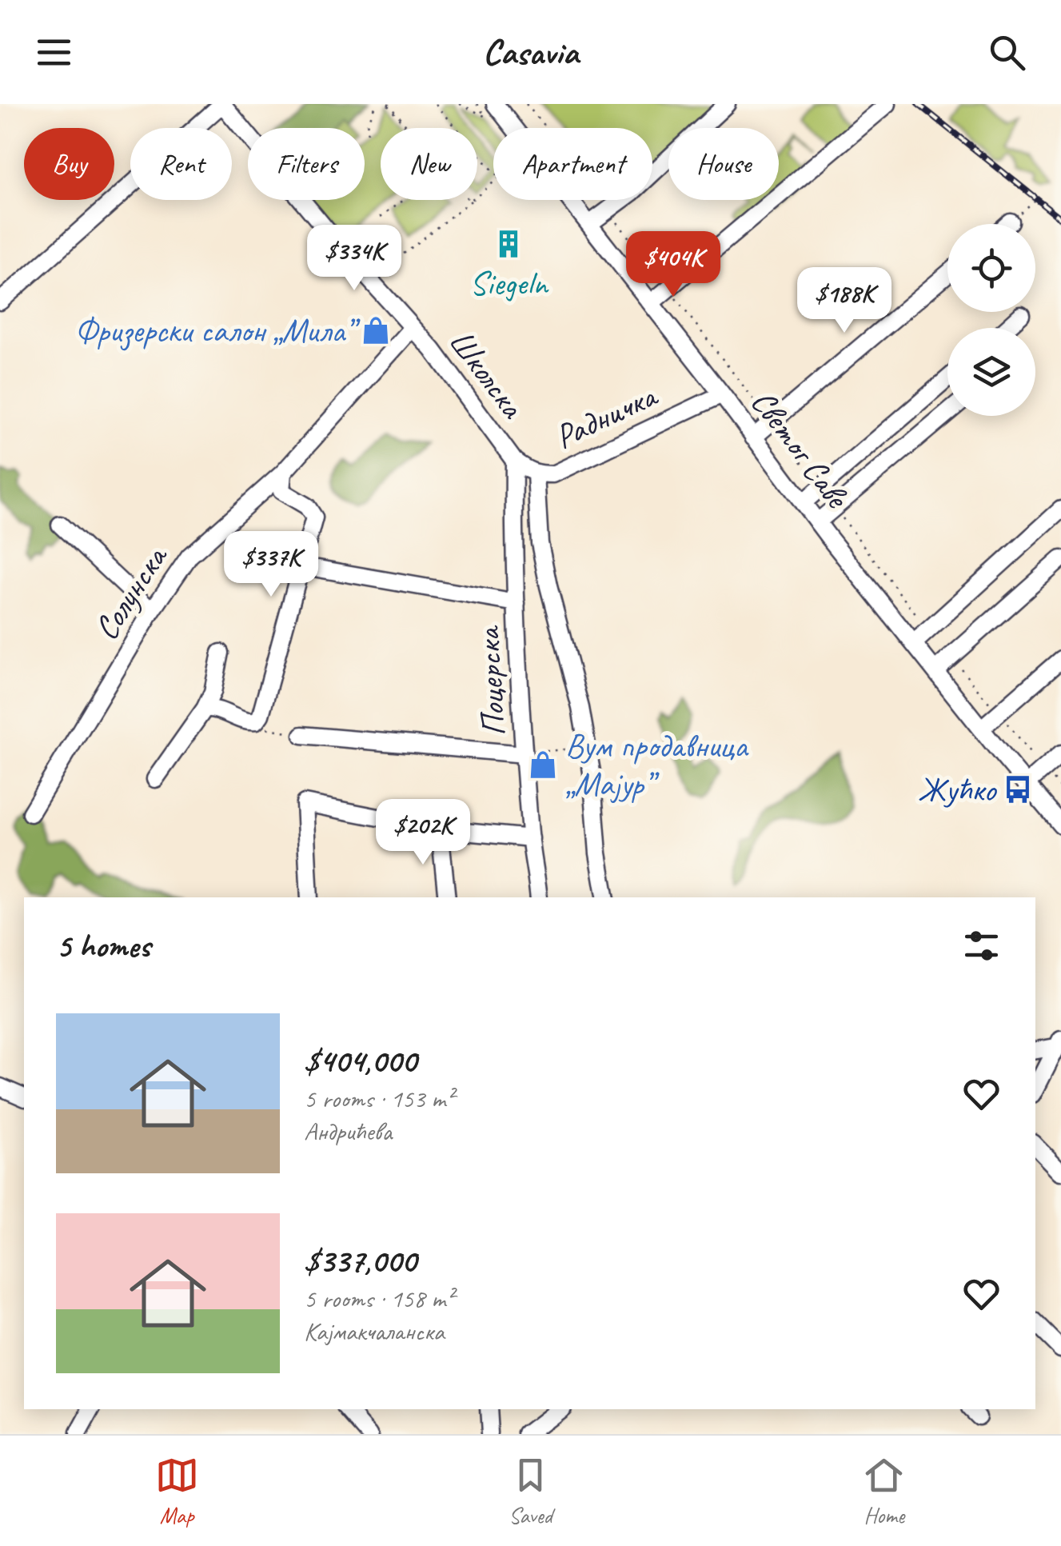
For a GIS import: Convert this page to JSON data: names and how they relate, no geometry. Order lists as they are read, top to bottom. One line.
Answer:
{"streets":{"street":["Школска","Радничка","Светог Саве","Солунска","Поцерска"]},"crossings":[["Школска","Радничка"],["Школска","Солунска"],["Школска","Поцерска"],["Радничка","Светог Саве"],["Радничка","Поцерска"]],"places":{"building":["Siegeln"],"shop":["Фризерски салон „Мила”","Вум продавница „Мајур”"],"bus stop":["Жућко"]},"page":{"header":"Casavia","chip":["Buy","Rent","Filters","New","Apartment","House"],"price":["$334K","$404K","$188K","$337K","$202K"],"heading":"5 homes","list":[{"name":"$404,000","note":"5 rooms · 153 m² · Андрићева"},{"name":"$337,000","note":"5 rooms · 158 m² · Кајмакчаланска"}],"tabs":["Map","Saved","Home"]}}
